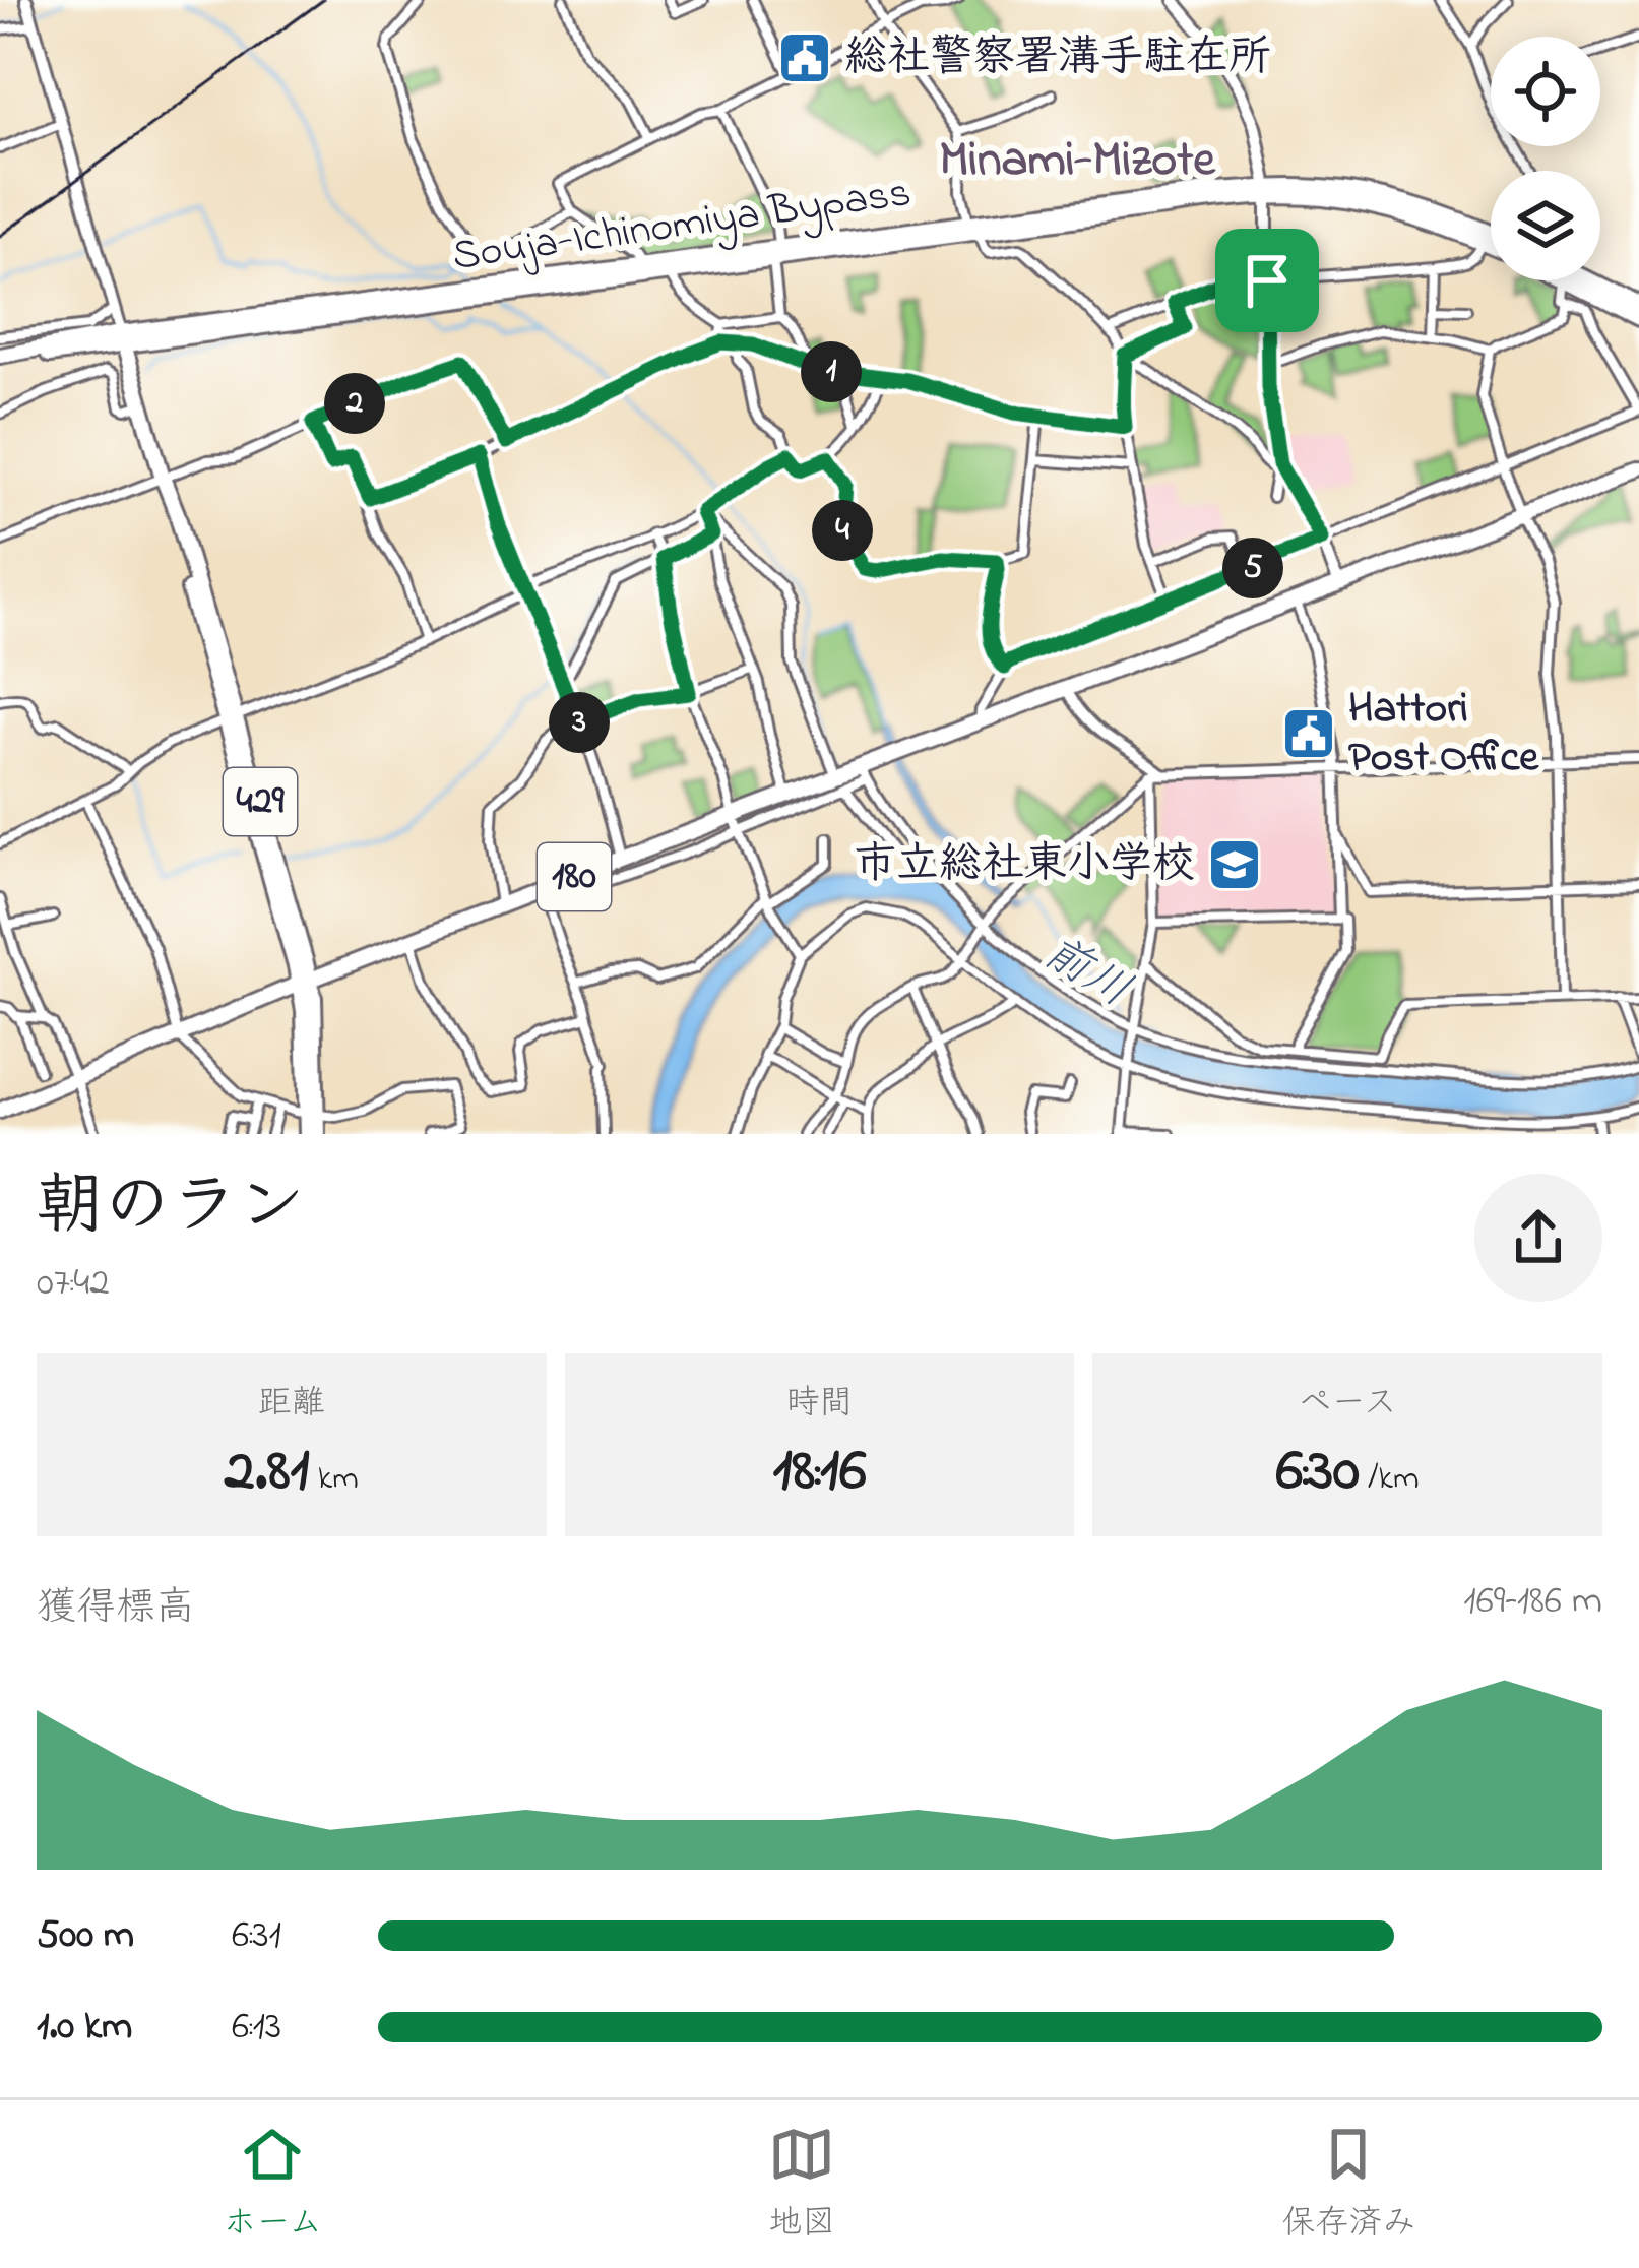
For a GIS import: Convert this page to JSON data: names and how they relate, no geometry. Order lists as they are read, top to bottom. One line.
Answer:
{"streets":{"highway":["Souja-Ichinomiya Bypass","429","180"]},"crossings":[["Souja-Ichinomiya Bypass","429"],["429","180"]],"districts":["Minami-Mizote"],"water":["前川"],"places":{"public building":["総社警察署溝手駐在所","Hattori Post Office"],"school or university":["市立総社東小学校"]},"page":{"pins":["1","2","4","5","3"],"heading":["朝のラン","07:42"],"stats":[["距離","2.81 km"],["時間","18:16"],["ペース","6:30 /km"]],"chart":["獲得標高","169–186 m"],"list":[{"name":"500 m","note":"6:31"},{"name":"1.0 km","note":"6:13"}],"tabs":["ホーム","地図","保存済み"]}}
